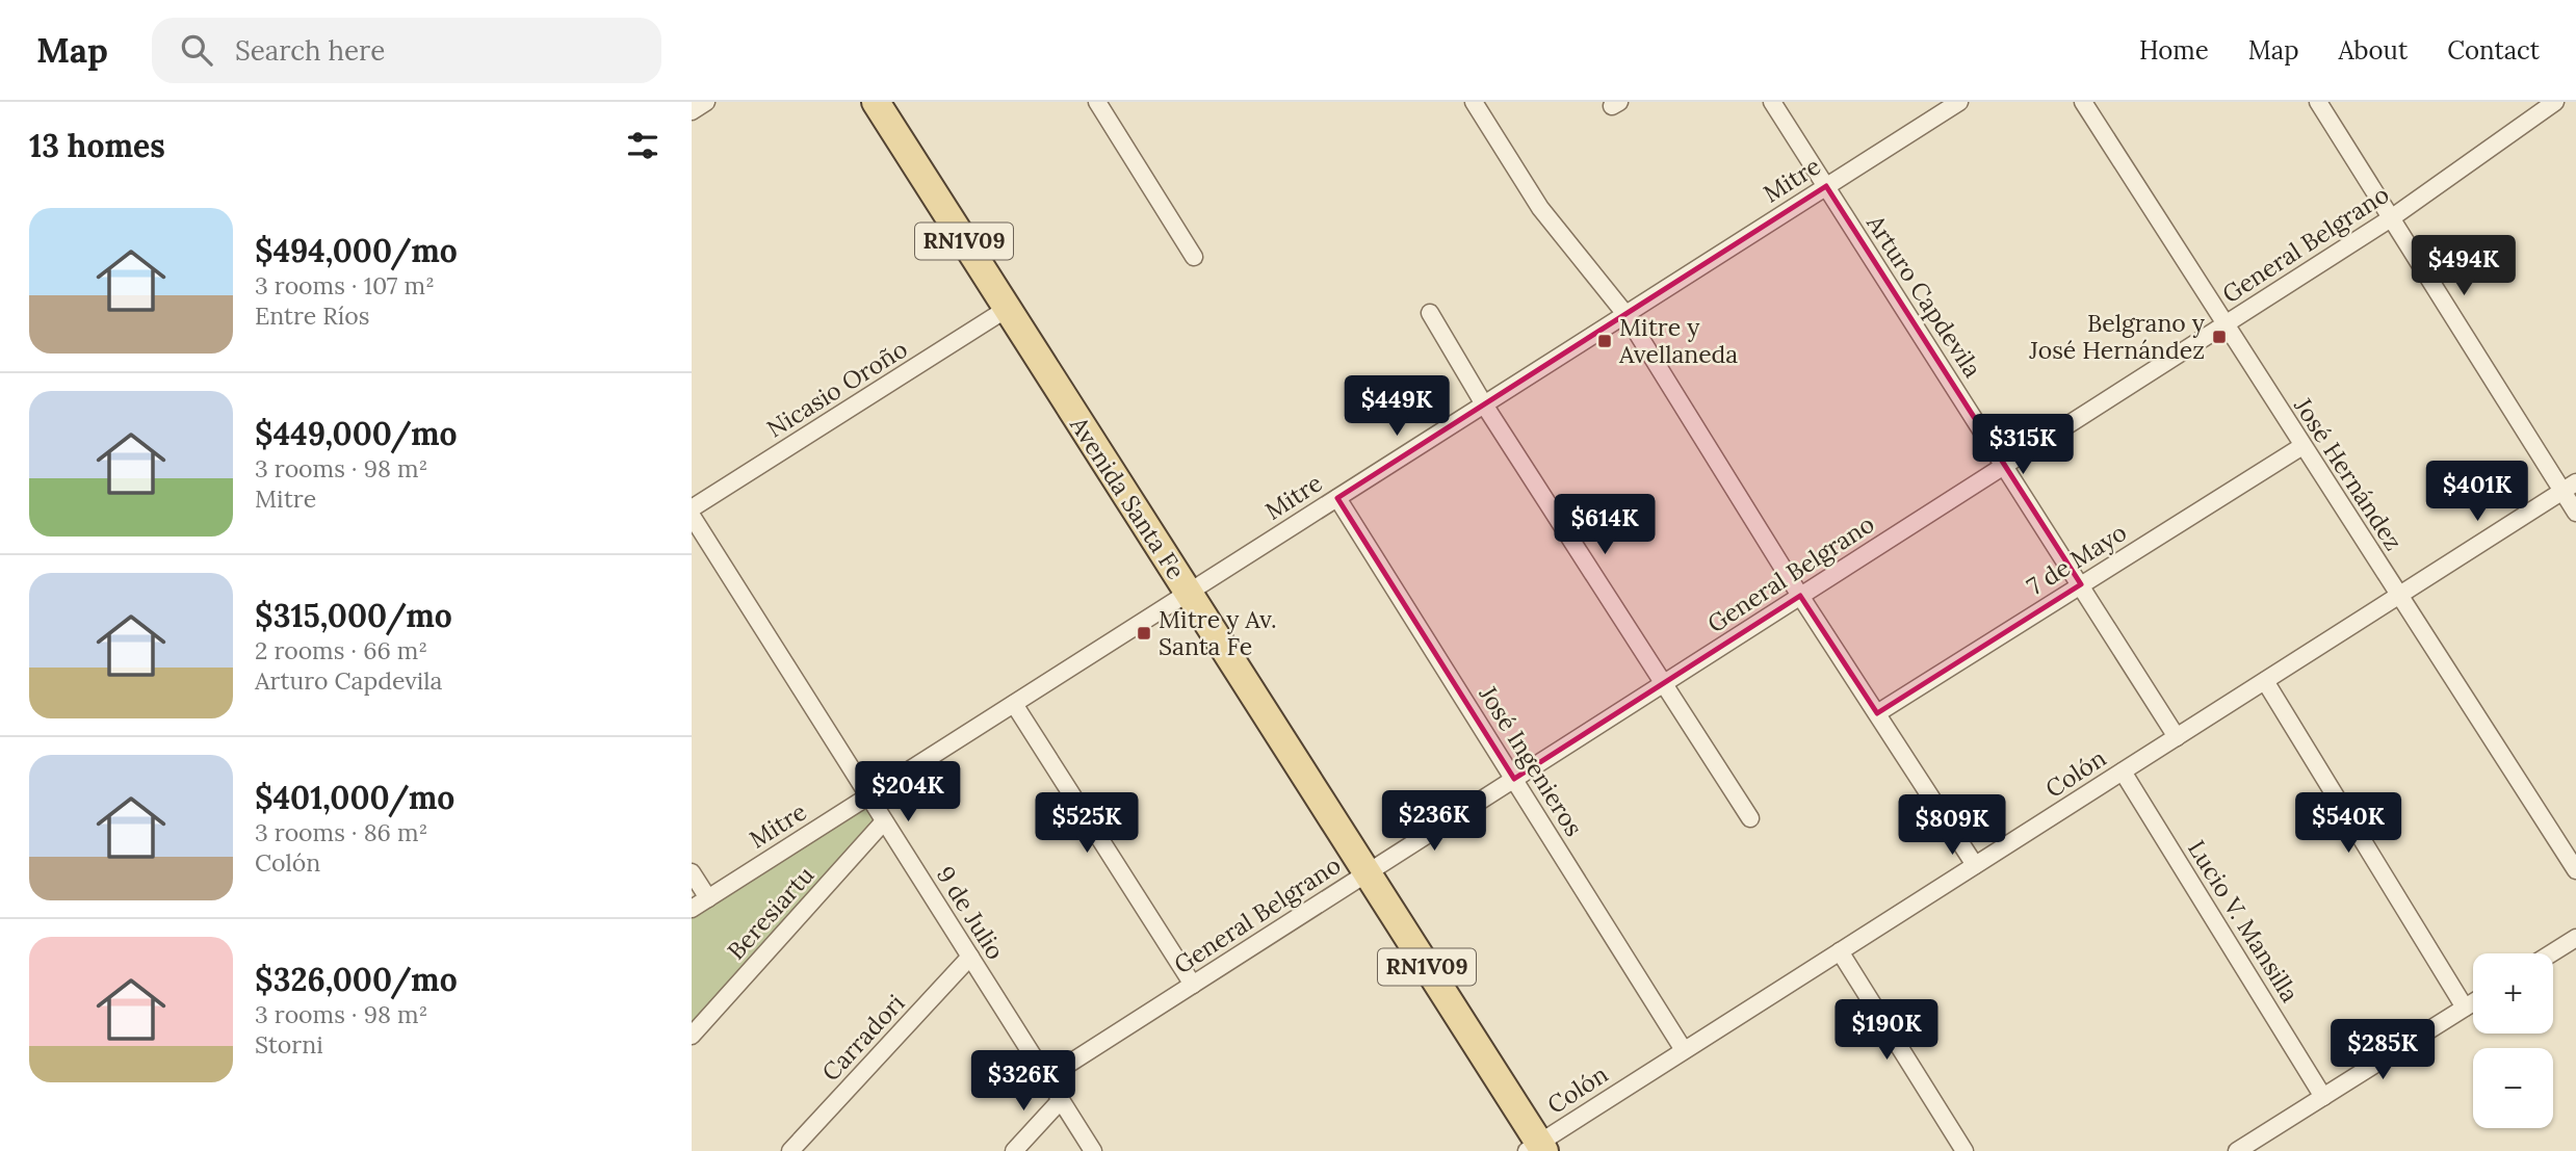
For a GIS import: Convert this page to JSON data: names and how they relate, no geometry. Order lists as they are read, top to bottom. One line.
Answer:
{"streets":{"main road":["RN1V09","Avenida Santa Fe"],"street":["Mitre","General Belgrano","Arturo Capdevila","Nicasio Oroño","José Hernández","7 de Mayo","José Ingenieros","Colón","Beresiartu","9 de Julio","Lucio V. Mansilla","Carradori"]},"crossings":[["Mitre","Arturo Capdevila"],["Mitre","Avenida Santa Fe"],["Mitre","José Ingenieros"],["Mitre","9 de Julio"],["General Belgrano","Arturo Capdevila"],["General Belgrano","José Hernández"],["General Belgrano","Avenida Santa Fe"],["General Belgrano","José Ingenieros"],["General Belgrano","9 de Julio"],["Arturo Capdevila","7 de Mayo"],["Arturo Capdevila","Colón"],["Nicasio Oroño","Avenida Santa Fe"],["José Hernández","7 de Mayo"],["José Hernández","Colón"],["Avenida Santa Fe","Colón"],["José Ingenieros","Colón"],["Colón","Lucio V. Mansilla"],["Beresiartu","9 de Julio"],["9 de Julio","Carradori"]],"places":{"transit":["Belgrano y José Hernández","Mitre y Avellaneda","Mitre y Av. Santa Fe"]},"page":{"header":"Map","search":"Search here","nav":["Home","Map","About","Contact"],"heading":"13 homes","list":[{"name":"$494,000/mo","note":"3 rooms · 107 m² · Entre Ríos"},{"name":"$449,000/mo","note":"3 rooms · 98 m² · Mitre"},{"name":"$315,000/mo","note":"2 rooms · 66 m² · Arturo Capdevila"},{"name":"$401,000/mo","note":"3 rooms · 86 m² · Colón"},{"name":"$326,000/mo","note":"3 rooms · 98 m² · Storni"}],"price":["$494K","$449K","$315K","$401K","$614K","$204K","$236K","$525K","$540K","$809K","$190K","$285K","$326K"],"map_buttons":["+","−"]}}
